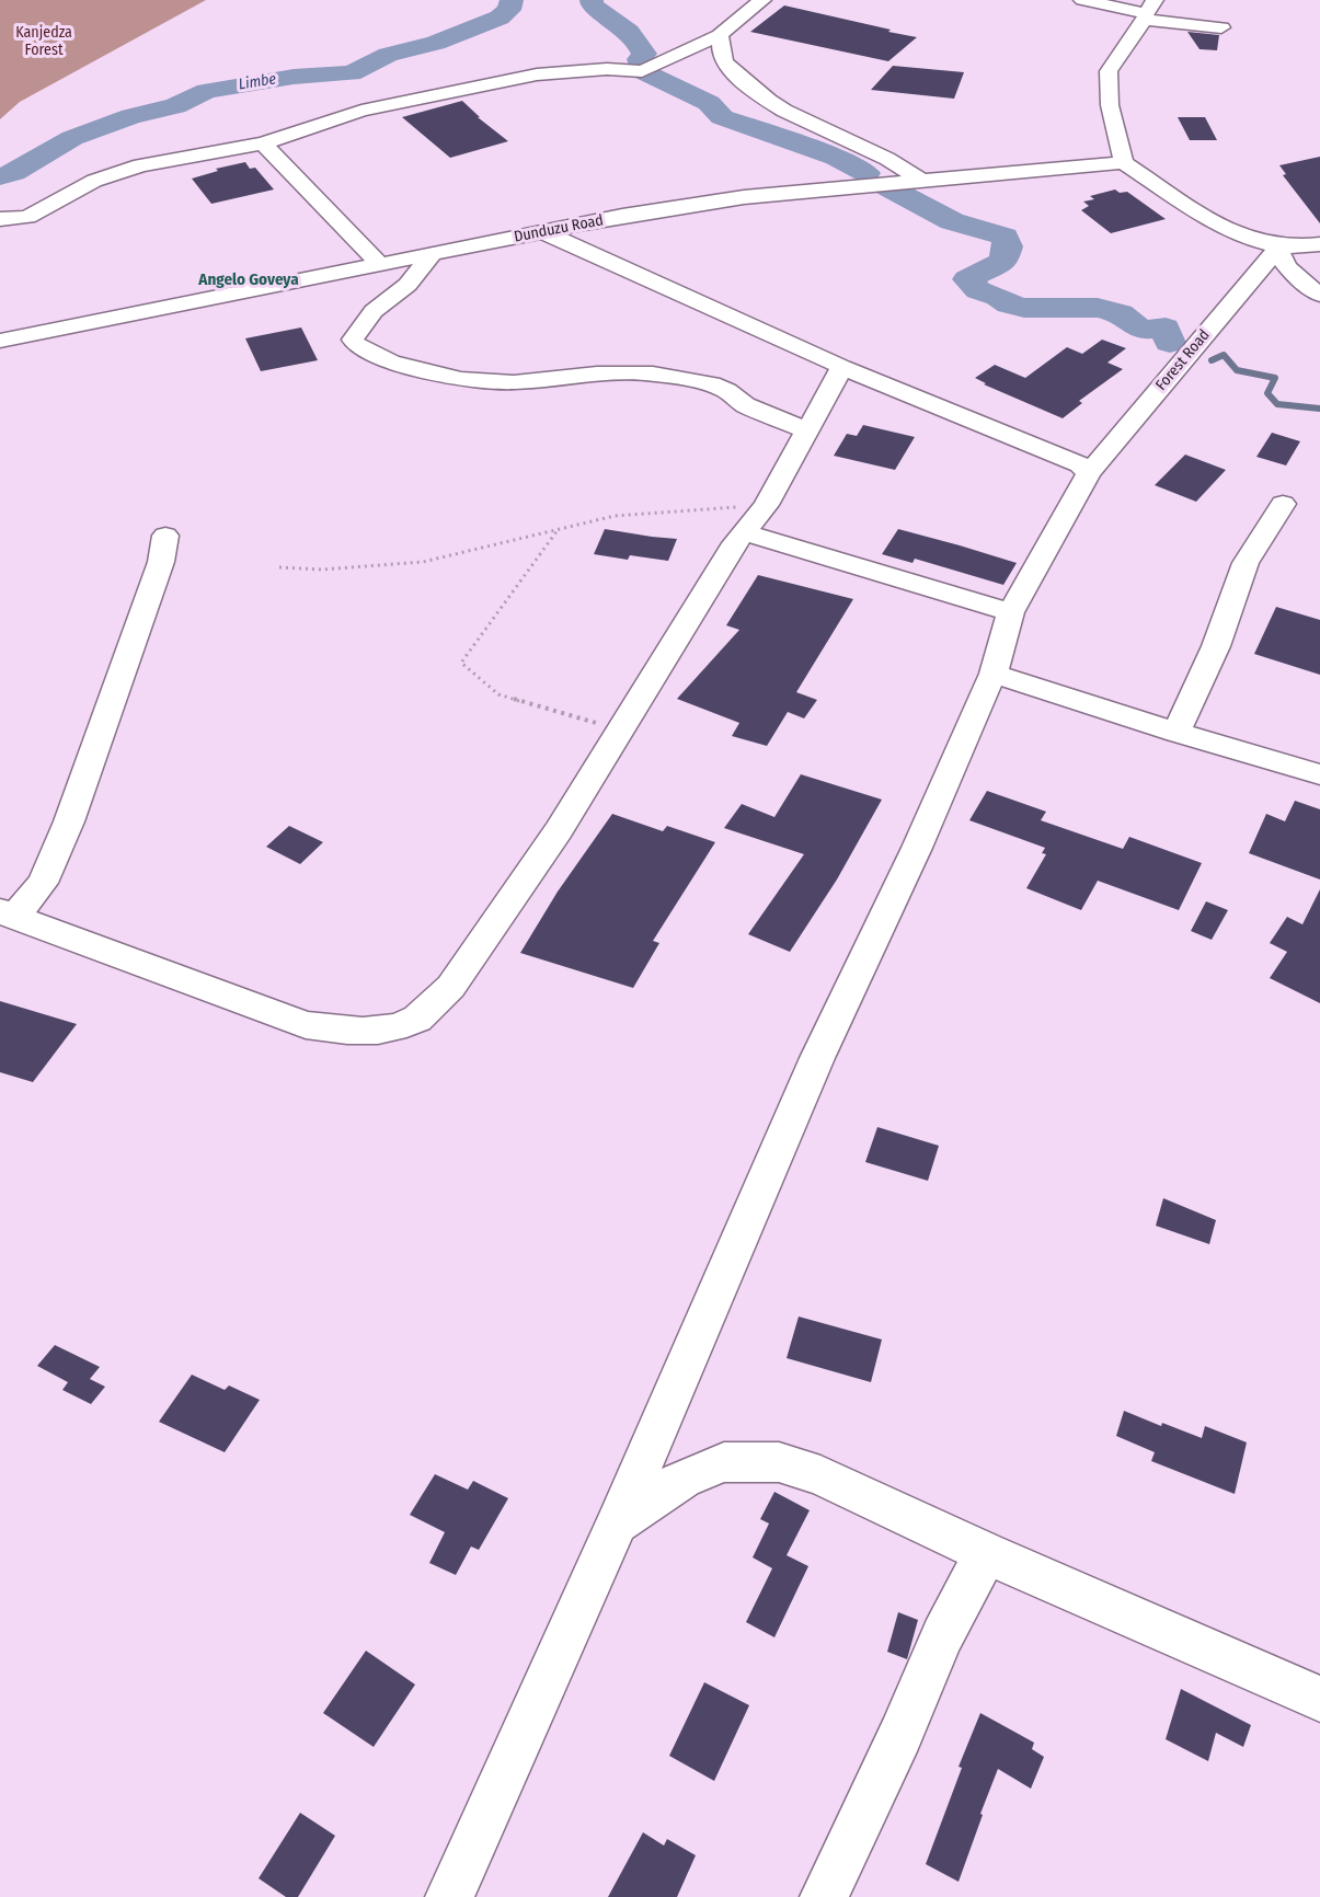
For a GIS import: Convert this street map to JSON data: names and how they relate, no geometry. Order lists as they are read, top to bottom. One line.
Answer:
{"streets":{"street":["Dunduzu Road","Forest Road"]},"districts":["Angelo Goveya"],"water":["Limbe"],"parks":["Kanjedza Forest"]}
